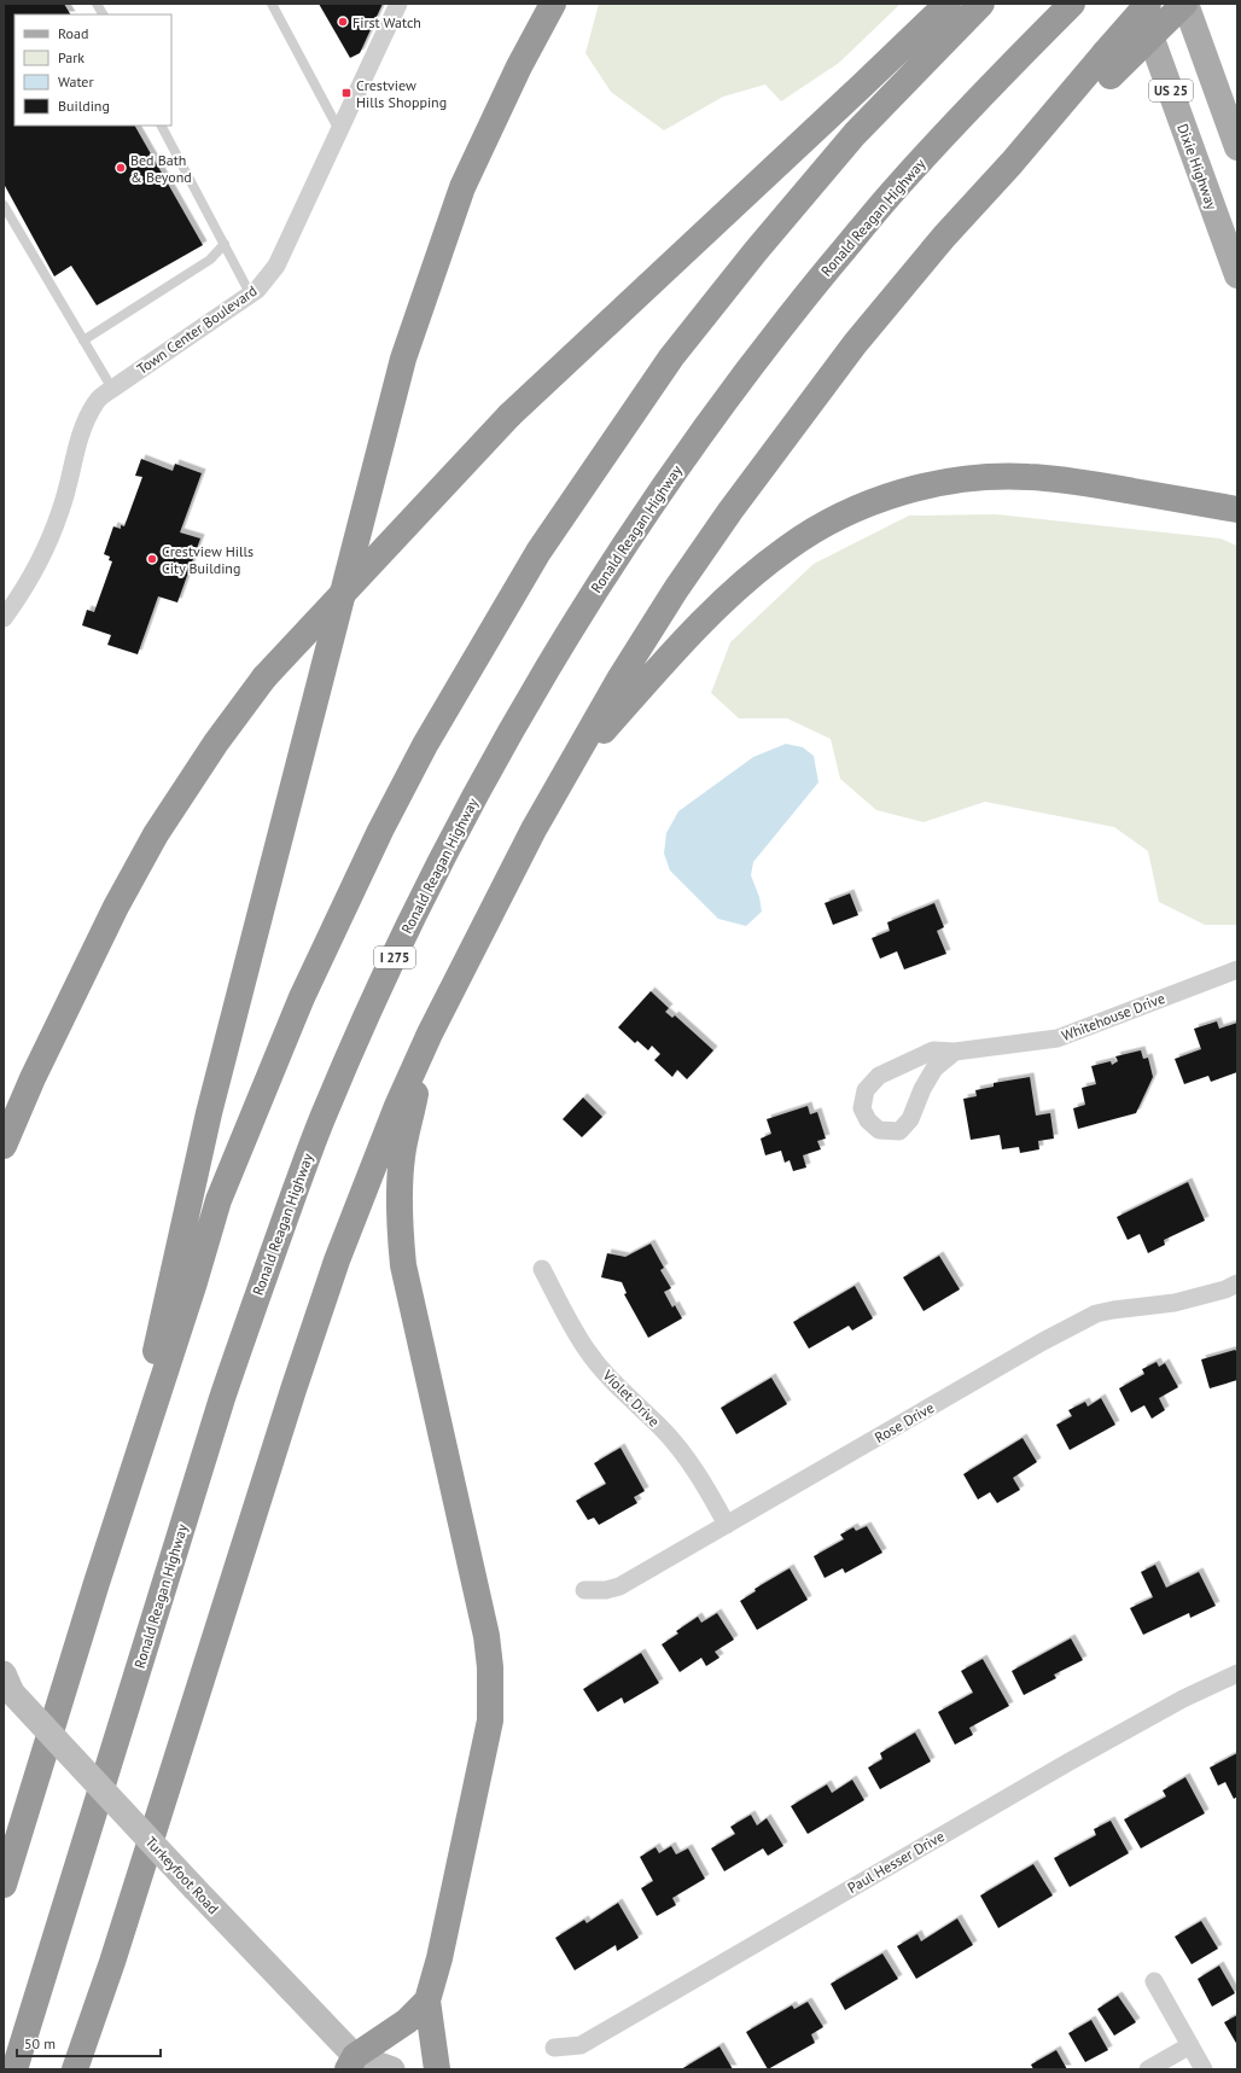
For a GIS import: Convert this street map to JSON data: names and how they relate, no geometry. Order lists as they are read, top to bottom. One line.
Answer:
{"streets":{"highway":["Ronald Reagan Highway","I 275"],"main road":["US 25","Dixie Highway","Turkeyfoot Road"],"street":["Town Center Boulevard","Whitehouse Drive","Violet Drive","Rose Drive","Paul Hesser Drive"]},"crossings":[["Violet Drive","Rose Drive"]],"places":{"other":["First Watch","Bed Bath & Beyond","Crestview Hills City Building"],"transit":["Crestview Hills Shopping"]},"legend":["Road","Park","Water","Building"],"scale_bar":"50 m"}
